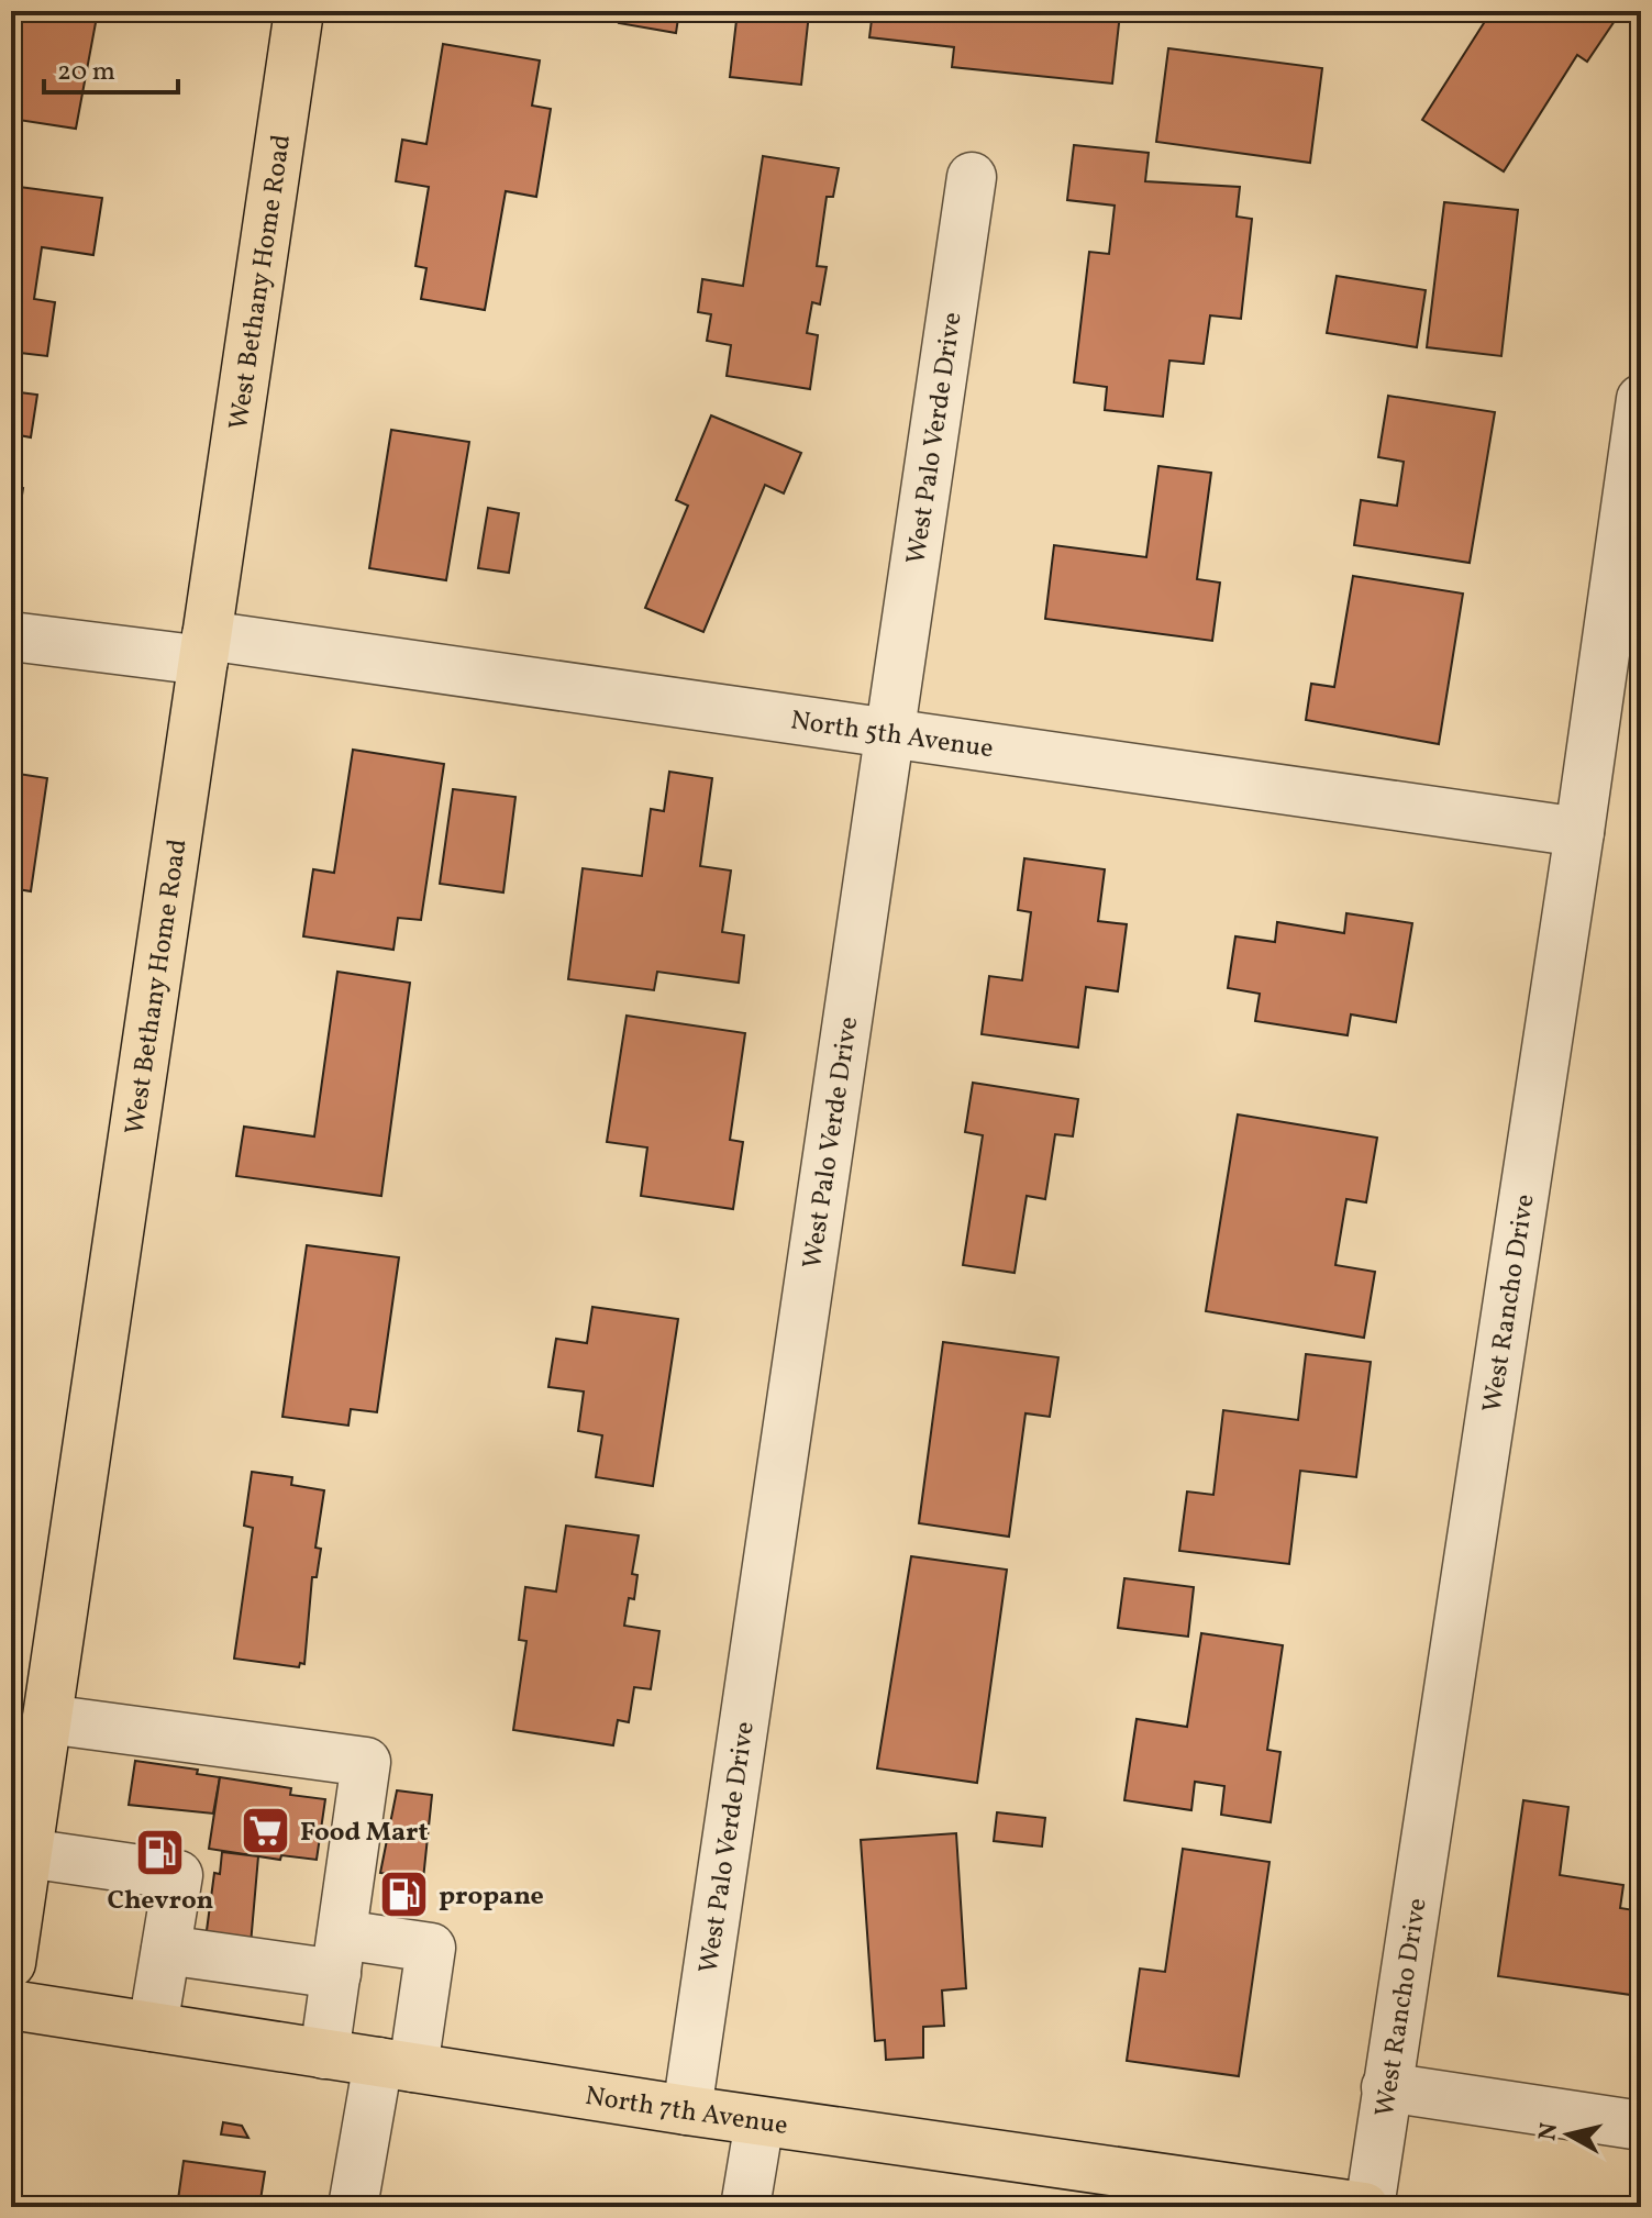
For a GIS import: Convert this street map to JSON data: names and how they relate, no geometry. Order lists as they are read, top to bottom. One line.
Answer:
{"streets":{"main road":["West Bethany Home Road","North 7th Avenue"],"street":["West Palo Verde Drive","North 5th Avenue","West Rancho Drive"]},"crossings":[["West Bethany Home Road","North 5th Avenue"],["West Palo Verde Drive","North 5th Avenue"],["West Palo Verde Drive","North 7th Avenue"],["North 5th Avenue","West Rancho Drive"],["West Rancho Drive","North 7th Avenue"]],"places":{"supermarket":["Food Mart"],"fuel station":["Chevron","propane"]},"scale_bar":"20 m","north":"left"}
